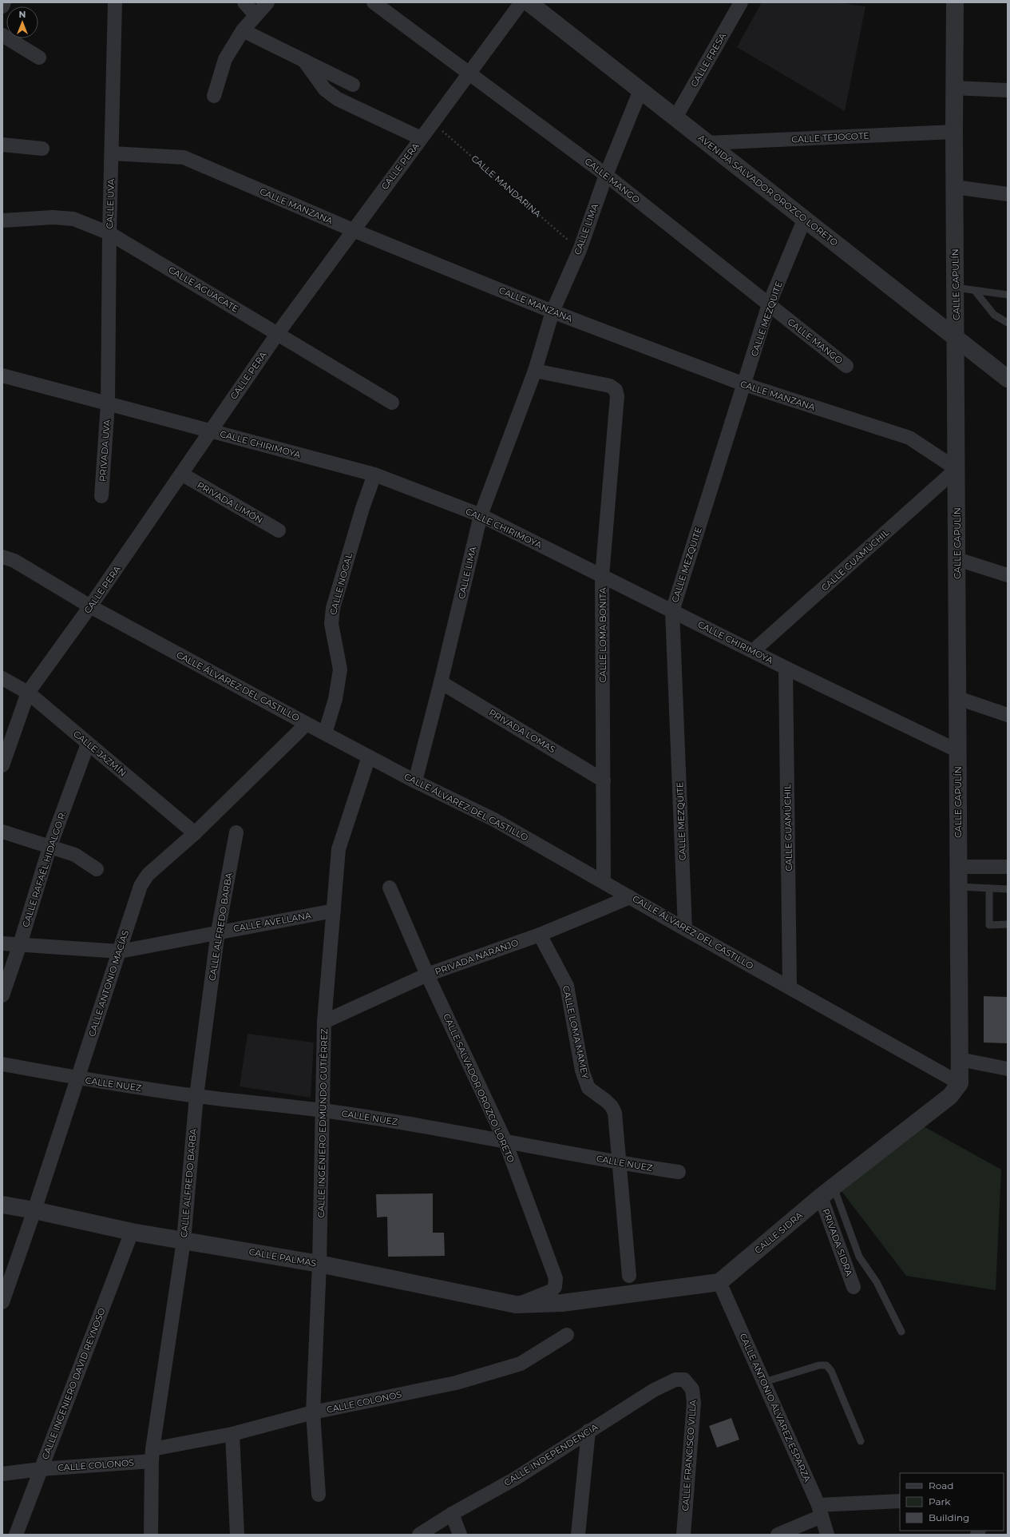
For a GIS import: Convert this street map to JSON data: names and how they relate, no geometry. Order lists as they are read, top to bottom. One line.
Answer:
{"streets":{"street":["CALLE FRESA","CALLE TEJOCOTE","CALLE PERA","CALLE MANGO","AVENIDA SALVADOR OROZCO LORETO","CALLE UVA","CALLE MANZANA","CALLE LIMA","CALLE CAPULÍN","CALLE AGUACATE","CALLE MEZQUITE","CALLE CHIRIMOYA","PRIVADA UVA","PRIVADA LIMÓN","CALLE GUAMÚCHIL","CALLE NOGAL","CALLE LOMA BONITA","CALLE ÁLVAREZ DEL CASTILLO","PRIVADA LOMAS","CALLE JAZMÍN","CALLE RAFAÉL HIDALGO R.","CALLE AVELLANA","CALLE ALFREDO BARBA","PRIVADA NARANJO","CALLE ANTONIO MACÍAS","CALLE LOMA MAMEY","CALLE NUEZ","CALLE SALVADOR OROZCO LORETO","CALLE INGENIERO EDMUNDO GUTIÉRREZ","CALLE SIDRA","PRIVADA SIDRA","CALLE PALMAS","CALLE INGENIERO DAVID REYNOSO","CALLE COLONOS","CALLE ANTONIO ÁLVAREZ ESPARZA","CALLE INDEPENDENCIA","CALLE FRANCISCO VILLA"],"path":["CALLE MANDARINA"]},"crossings":[["CALLE FRESA","AVENIDA SALVADOR OROZCO LORETO"],["CALLE TEJOCOTE","AVENIDA SALVADOR OROZCO LORETO"],["CALLE TEJOCOTE","CALLE CAPULÍN"],["CALLE PERA","CALLE MANGO"],["CALLE PERA","CALLE MANDARINA"],["CALLE PERA","CALLE MANZANA"],["CALLE PERA","CALLE AGUACATE"],["CALLE PERA","CALLE CHIRIMOYA"],["CALLE PERA","PRIVADA LIMÓN"],["CALLE PERA","CALLE ÁLVAREZ DEL CASTILLO"],["CALLE PERA","CALLE JAZMÍN"],["CALLE MANGO","CALLE LIMA"],["CALLE MANGO","CALLE MEZQUITE"],["CALLE MANDARINA","CALLE LIMA"],["AVENIDA SALVADOR OROZCO LORETO","CALLE LIMA"],["AVENIDA SALVADOR OROZCO LORETO","CALLE CAPULÍN"],["AVENIDA SALVADOR OROZCO LORETO","CALLE MEZQUITE"],["CALLE UVA","CALLE MANZANA"],["CALLE UVA","CALLE AGUACATE"],["CALLE UVA","CALLE CHIRIMOYA"],["CALLE UVA","PRIVADA UVA"],["CALLE MANZANA","CALLE LIMA"],["CALLE MANZANA","CALLE CAPULÍN"],["CALLE MANZANA","CALLE MEZQUITE"],["CALLE MANZANA","CALLE GUAMÚCHIL"],["CALLE LIMA","CALLE CHIRIMOYA"],["CALLE LIMA","CALLE LOMA BONITA"],["CALLE LIMA","CALLE ÁLVAREZ DEL CASTILLO"],["CALLE LIMA","PRIVADA LOMAS"],["CALLE CAPULÍN","CALLE CHIRIMOYA"],["CALLE CAPULÍN","CALLE GUAMÚCHIL"],["CALLE CAPULÍN","CALLE ÁLVAREZ DEL CASTILLO"],["CALLE CAPULÍN","CALLE SIDRA"],["CALLE MEZQUITE","CALLE CHIRIMOYA"],["CALLE MEZQUITE","CALLE ÁLVAREZ DEL CASTILLO"],["CALLE CHIRIMOYA","PRIVADA UVA"],["CALLE CHIRIMOYA","CALLE GUAMÚCHIL"],["CALLE CHIRIMOYA","CALLE NOGAL"],["CALLE CHIRIMOYA","CALLE LOMA BONITA"],["CALLE GUAMÚCHIL","CALLE ÁLVAREZ DEL CASTILLO"],["CALLE NOGAL","CALLE ÁLVAREZ DEL CASTILLO"],["CALLE LOMA BONITA","CALLE ÁLVAREZ DEL CASTILLO"],["CALLE LOMA BONITA","PRIVADA LOMAS"],["CALLE ÁLVAREZ DEL CASTILLO","PRIVADA NARANJO"],["CALLE ÁLVAREZ DEL CASTILLO","CALLE ANTONIO MACÍAS"],["CALLE ÁLVAREZ DEL CASTILLO","CALLE INGENIERO EDMUNDO GUTIÉRREZ"],["CALLE ÁLVAREZ DEL CASTILLO","CALLE SIDRA"],["CALLE JAZMÍN","CALLE RAFAÉL HIDALGO R."],["CALLE JAZMÍN","CALLE ANTONIO MACÍAS"],["CALLE RAFAÉL HIDALGO R.","CALLE AVELLANA"],["CALLE AVELLANA","CALLE ALFREDO BARBA"],["CALLE AVELLANA","CALLE ANTONIO MACÍAS"],["CALLE AVELLANA","CALLE INGENIERO EDMUNDO GUTIÉRREZ"],["CALLE ALFREDO BARBA","CALLE NUEZ"],["CALLE ALFREDO BARBA","CALLE PALMAS"],["CALLE ALFREDO BARBA","CALLE COLONOS"],["PRIVADA NARANJO","CALLE LOMA MAMEY"],["PRIVADA NARANJO","CALLE SALVADOR OROZCO LORETO"],["PRIVADA NARANJO","CALLE INGENIERO EDMUNDO GUTIÉRREZ"],["CALLE ANTONIO MACÍAS","CALLE NUEZ"],["CALLE ANTONIO MACÍAS","CALLE PALMAS"],["CALLE LOMA MAMEY","CALLE NUEZ"],["CALLE NUEZ","CALLE SALVADOR OROZCO LORETO"],["CALLE NUEZ","CALLE INGENIERO EDMUNDO GUTIÉRREZ"],["CALLE SALVADOR OROZCO LORETO","CALLE PALMAS"],["CALLE INGENIERO EDMUNDO GUTIÉRREZ","CALLE PALMAS"],["CALLE INGENIERO EDMUNDO GUTIÉRREZ","CALLE COLONOS"],["CALLE SIDRA","PRIVADA SIDRA"],["CALLE SIDRA","CALLE PALMAS"],["CALLE SIDRA","CALLE ANTONIO ÁLVAREZ ESPARZA"],["CALLE PALMAS","CALLE INGENIERO DAVID REYNOSO"],["CALLE PALMAS","CALLE ANTONIO ÁLVAREZ ESPARZA"],["CALLE INGENIERO DAVID REYNOSO","CALLE COLONOS"],["CALLE INDEPENDENCIA","CALLE FRANCISCO VILLA"]],"legend":["Road","Park","Building"],"north":"top"}
